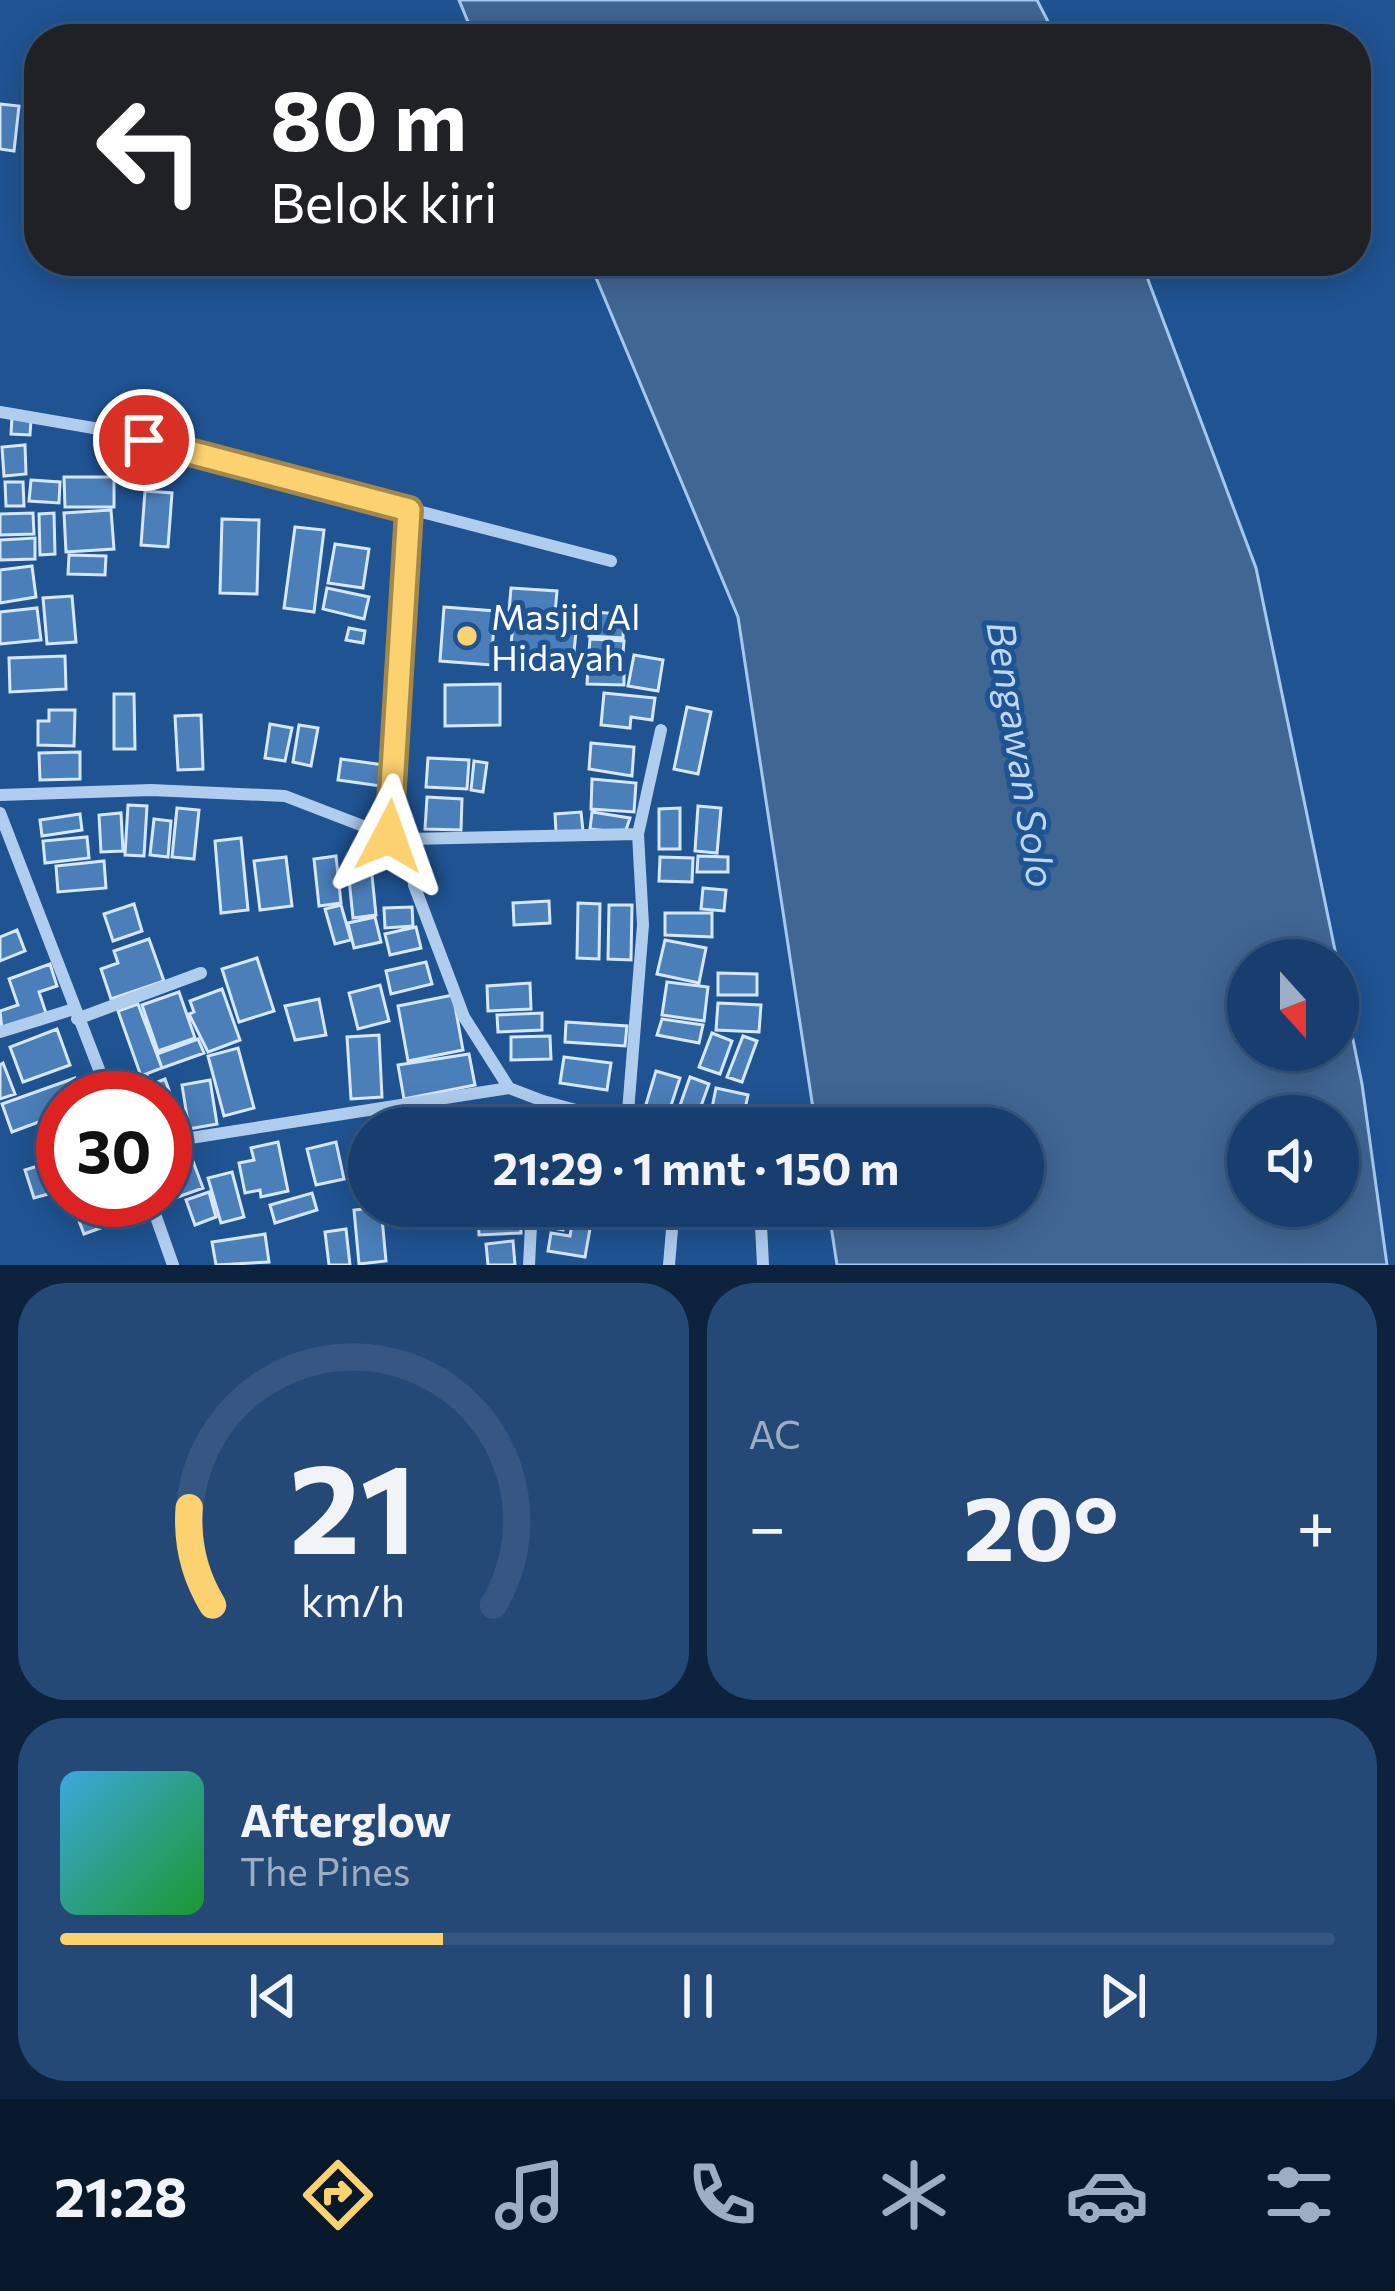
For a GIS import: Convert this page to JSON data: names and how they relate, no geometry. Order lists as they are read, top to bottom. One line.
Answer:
{"water":["Bengawan Solo"],"places":["Masjid Al Hidayah"],"north":"bottom","page":{"turn":["80 m","Belok kiri"],"limit":"30","trip":"21:29 · 1 mnt · 150 m","tile":"AC","heat":["−","20°","+"],"song":["Afterglow","The Pines"],"tabs":"21:28","gauge":["21","km/h"]}}
